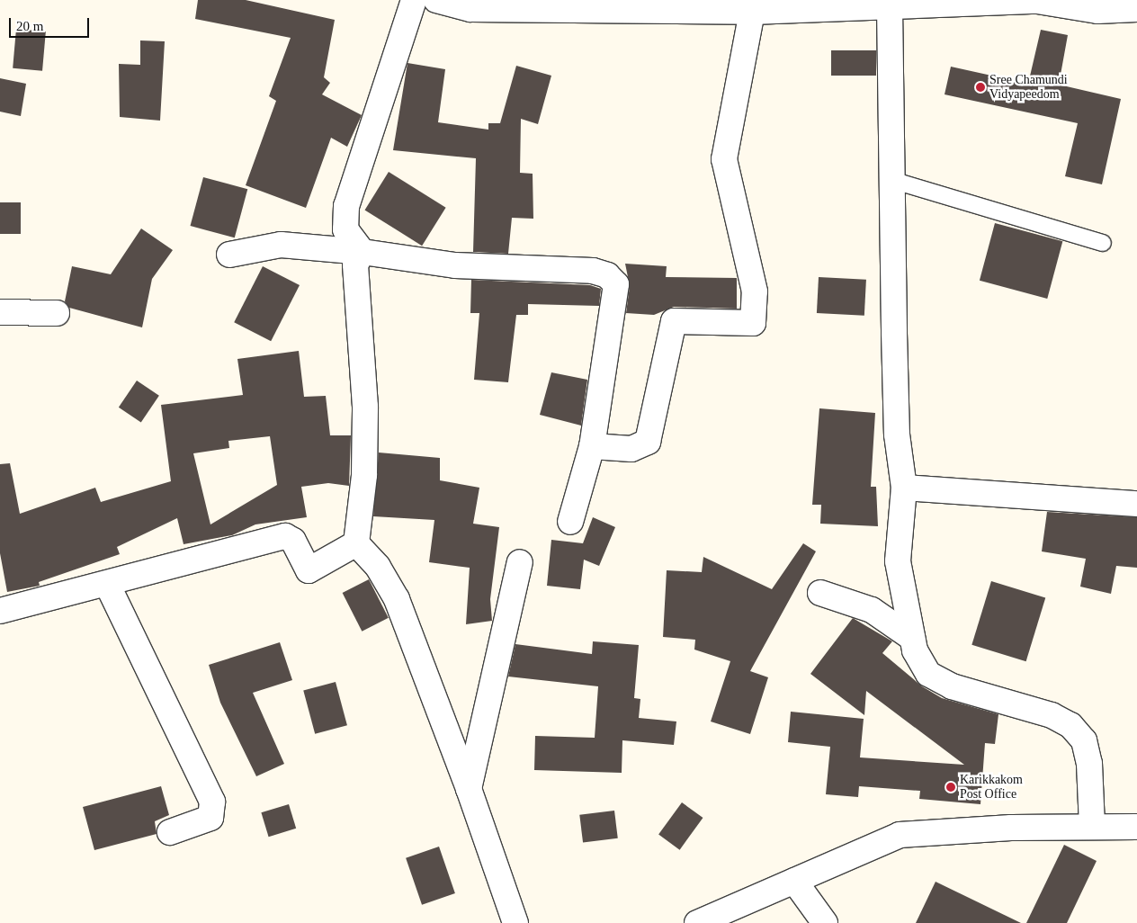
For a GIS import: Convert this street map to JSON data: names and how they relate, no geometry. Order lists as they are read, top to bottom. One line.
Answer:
{"places":["Sree Chamundi Vidyapeedom","Karikkakom Post Office"],"scale_bar":"20 m"}
